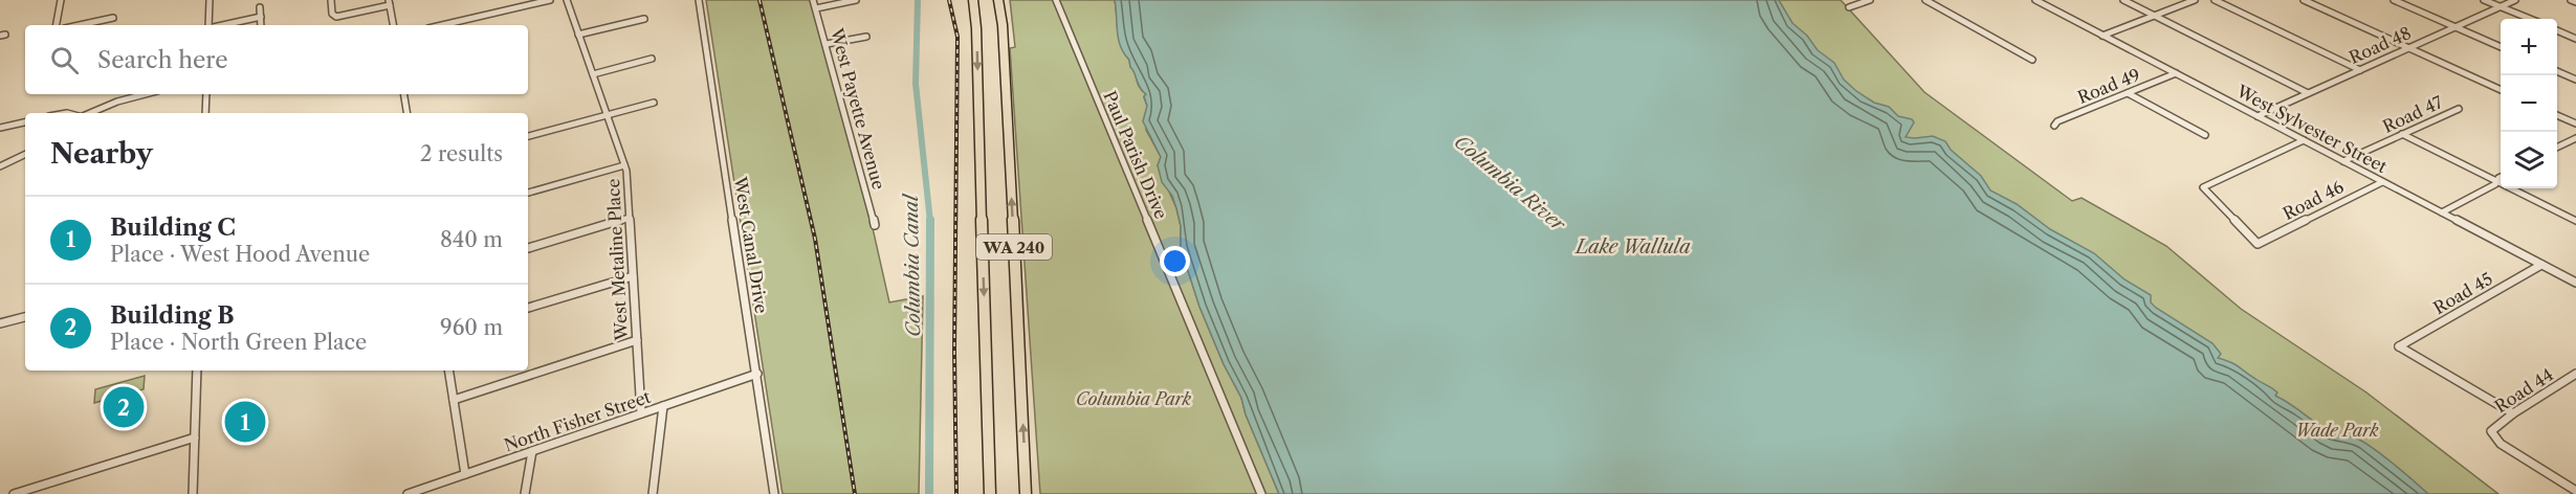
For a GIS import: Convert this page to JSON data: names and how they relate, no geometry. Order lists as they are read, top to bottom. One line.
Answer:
{"streets":{"highway":["WA 240"],"street":["Road 48","Road 49","West Payette Avenue","Road 47","West Sylvester Street","Paul Parish Drive","Road 46","West Canal Drive","West Metaline Place","Road 45","Road 44","North Fisher Street"]},"crossings":[["Road 48","West Sylvester Street"],["Road 49","West Sylvester Street"],["Road 47","West Sylvester Street"],["West Sylvester Street","Road 46"],["West Sylvester Street","Road 45"],["West Canal Drive","North Fisher Street"],["West Metaline Place","North Fisher Street"],["Road 45","Road 44"]],"water":["Columbia River","Lake Wallula","Columbia Canal"],"parks":["Columbia Park","Wade Park"],"page":{"map_buttons":["+","−"],"search":"Search here","heading":["Nearby","2 results"],"list":[{"mark":"1","name":"Building C","note":"Place · West Hood Avenue","value":"840 m"},{"mark":"2","name":"Building B","note":"Place · North Green Place","value":"960 m"}],"pins":["2","1"]}}
